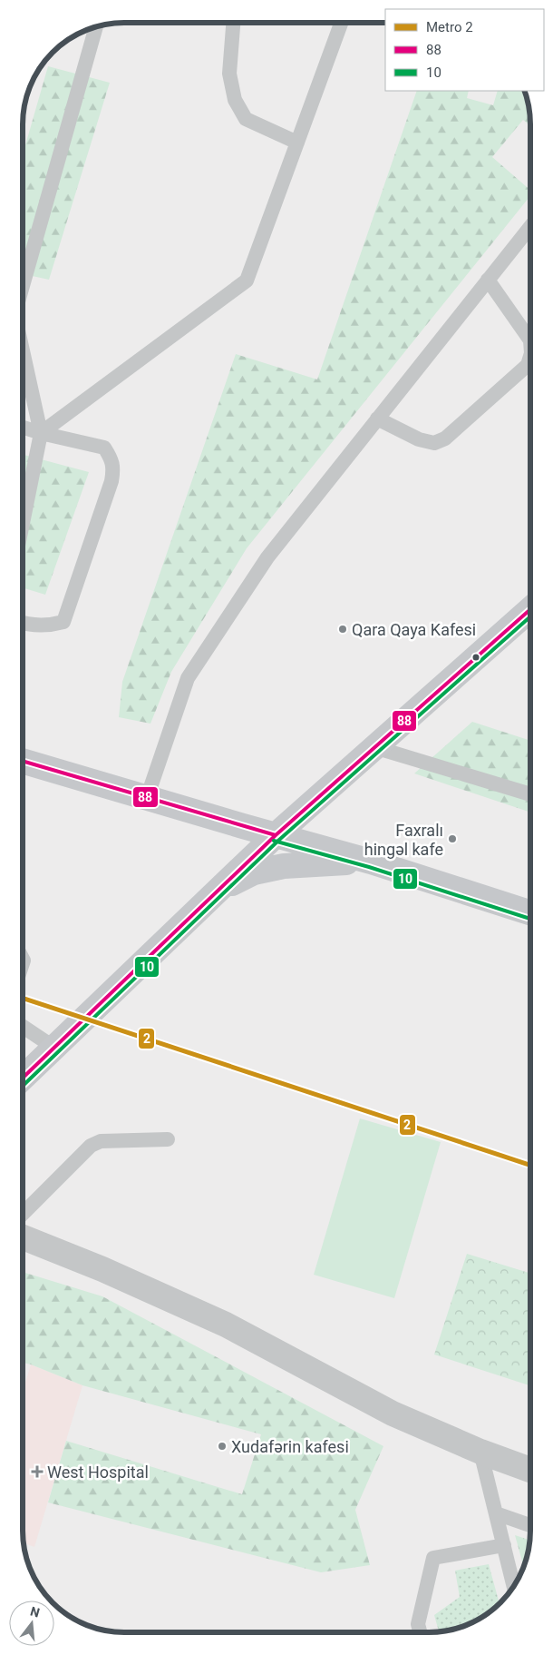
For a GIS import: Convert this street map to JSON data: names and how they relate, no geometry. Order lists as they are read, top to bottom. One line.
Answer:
{"places":{"other":["Qara Qaya Kafesi","Faxralı hingəl kafe","Xudafərin kafesi"],"health":["West Hospital"]},"lines":["transit line 88","transit line 10","metro line 2"],"legend":["Metro 2","88","10"],"north":"top"}
